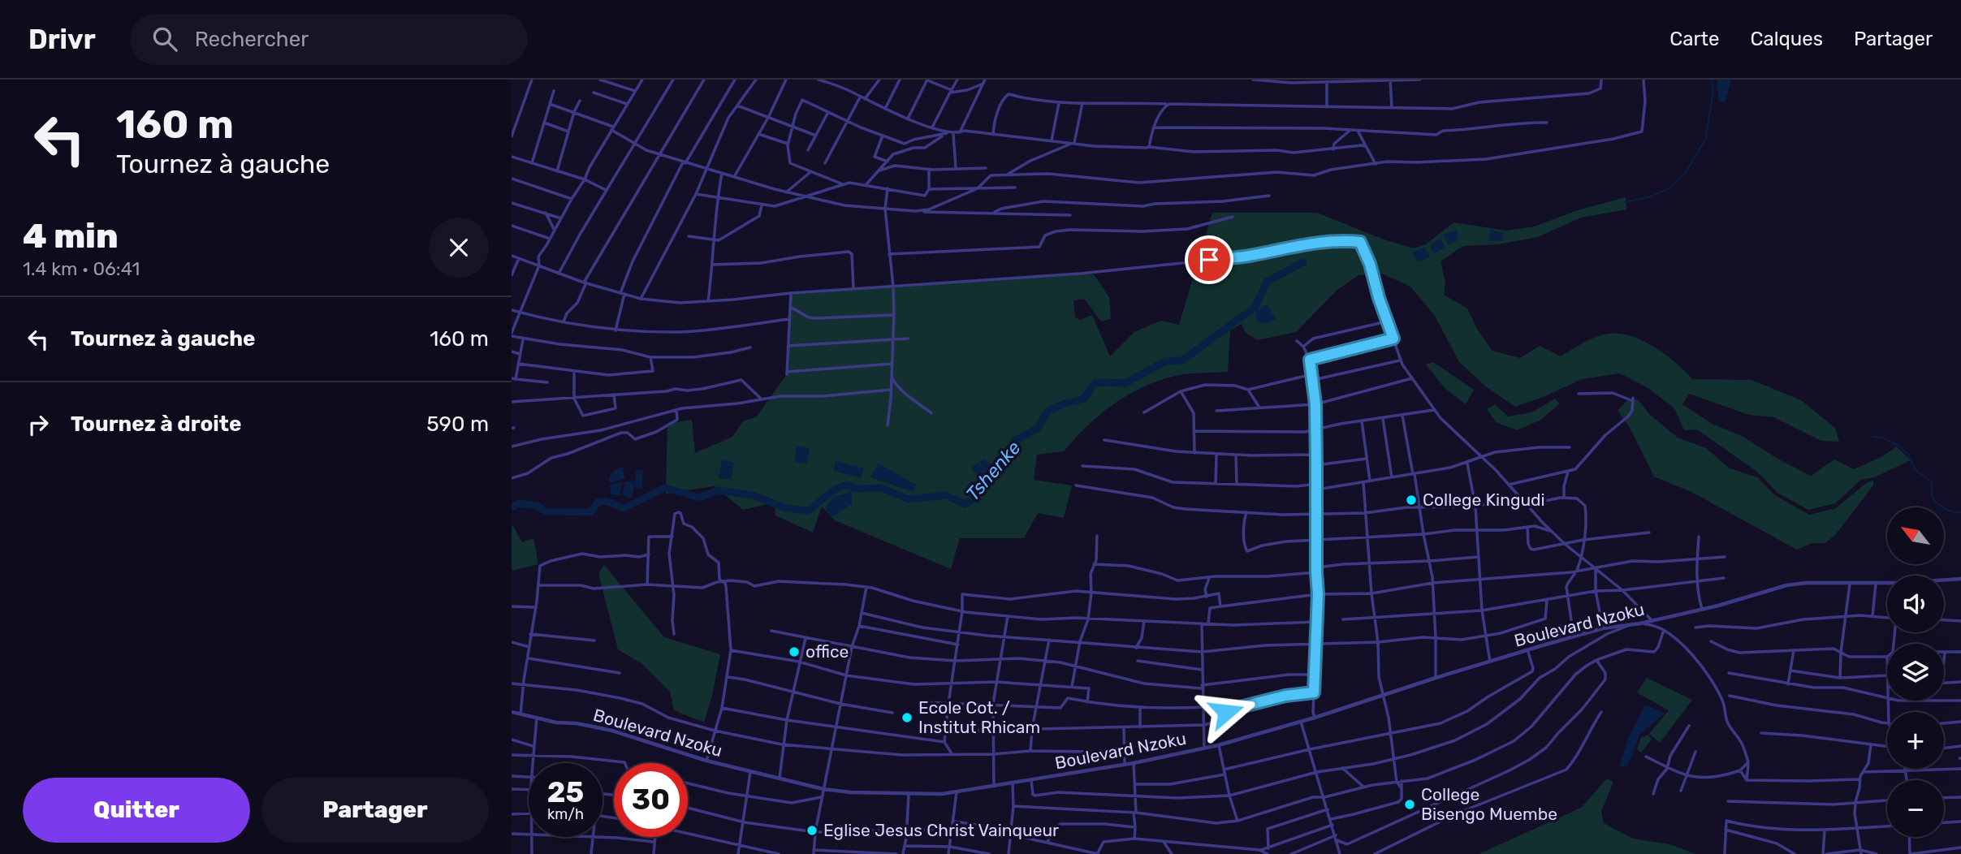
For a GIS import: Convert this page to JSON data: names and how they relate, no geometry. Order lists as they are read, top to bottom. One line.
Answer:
{"streets":{"street":["Boulevard Nzoku"]},"water":["Tshenke"],"places":["College Kingudi","office","Ecole Cot. / Institut Rhicam","College Bisengo Muembe","Eglise Jesus Christ Vainqueur"],"north":"top left","page":{"header":"Drivr","search":"Rechercher","nav":["Carte","Calques","Partager"],"turn":["160 m","Tournez à gauche"],"heading":["4 min","1.4 km · 06:41"],"list":[{"name":"Tournez à gauche","value":"160 m"},{"name":"Tournez à droite","value":"590 m"}],"map_buttons":["+","−"],"speed":"25 km/h","limit":"30","buttons":["Quitter","Partager"]}}
